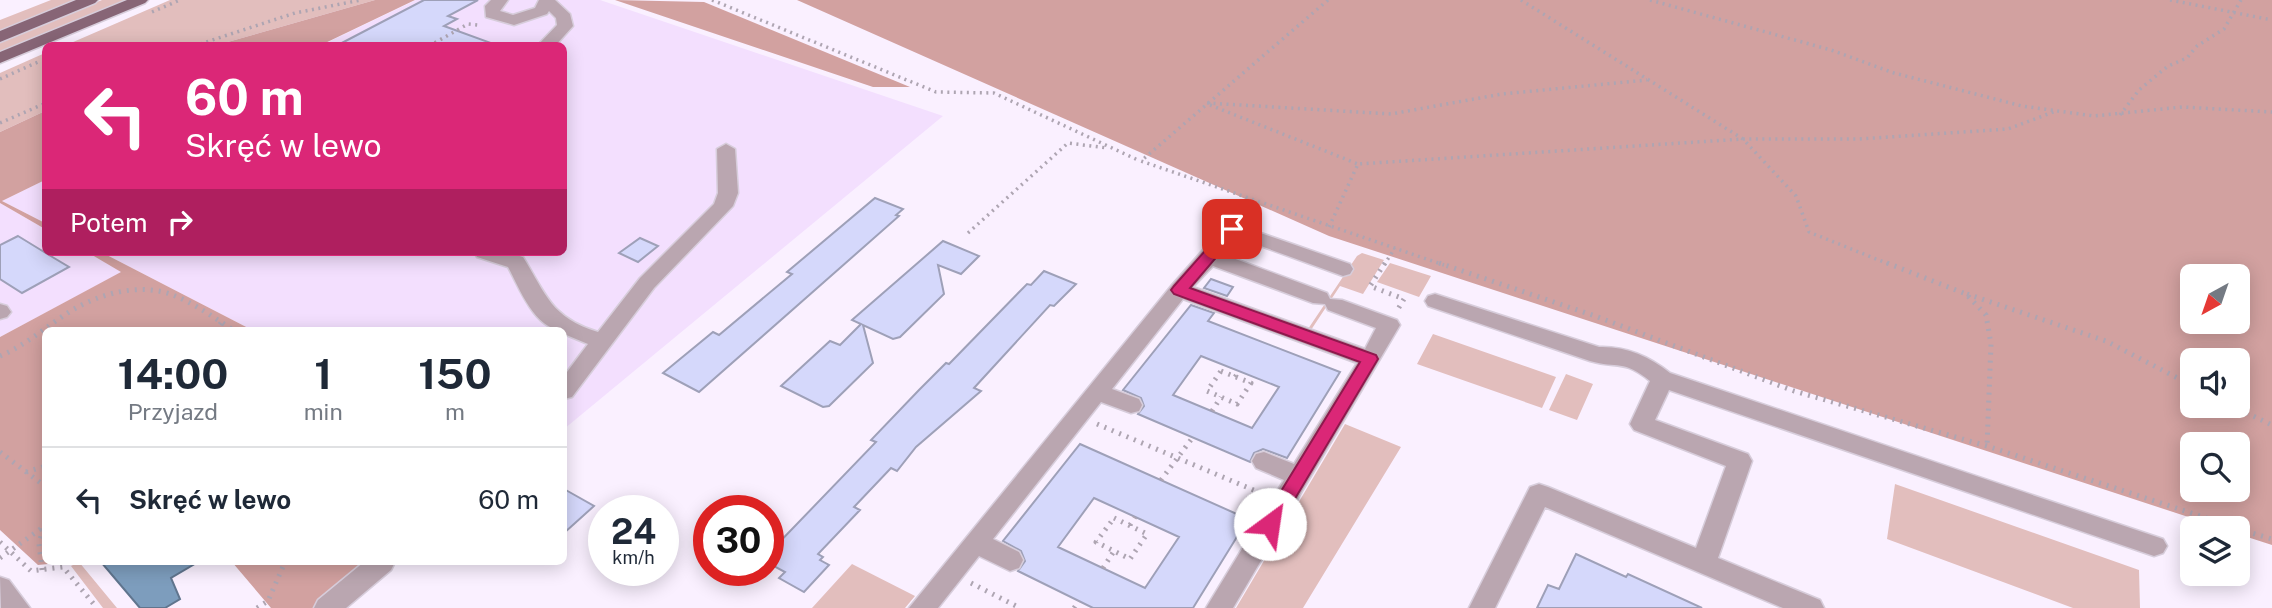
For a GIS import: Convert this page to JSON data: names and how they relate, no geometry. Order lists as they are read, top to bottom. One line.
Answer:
{"north":"bottom left","page":{"turn":["60 m","Skręć w lewo"],"then":"Potem","eta":["14:00","Przyjazd","1","min","150","m"],"list":[{"name":"Skręć w lewo","value":"60 m"}],"speed":"24 km/h","limit":"30"}}
